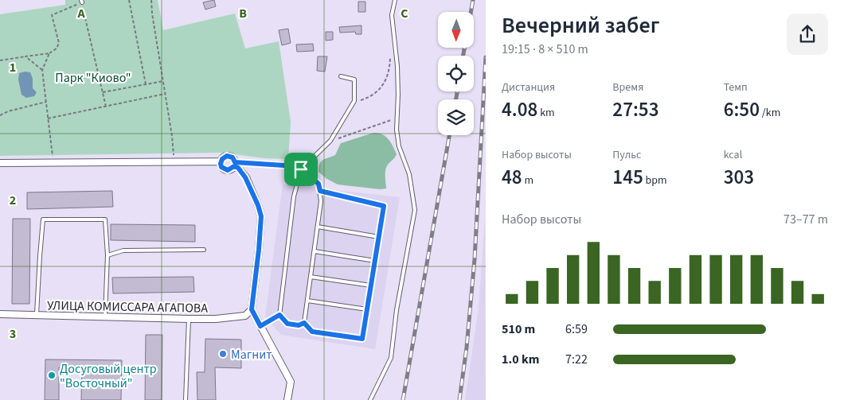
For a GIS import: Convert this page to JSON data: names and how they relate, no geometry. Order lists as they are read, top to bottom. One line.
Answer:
{"streets":{"street":["УЛИЦА КОМИССАРА АГАПОВА"]},"parks":["Парк \"Киово\""],"places":["Магнит","Досуговый центр \"Восточный\""],"north":"bottom","page":{"heading":["Вечерний забег","19:15 · 8 × 510 m"],"stats":[["Дистанция","4.08 km"],["Время","27:53"],["Темп","6:50 /km"],["Набор высоты","48 m"],["Пульс","145 bpm"],["kcal","303"]],"chart":["Набор высоты","73–77 m"],"list":[{"name":"510 m","note":"6:59"},{"name":"1.0 km","note":"7:22"}]},"grid":{"columns":["A","B","C"],"rows":["1","2","3"]}}
